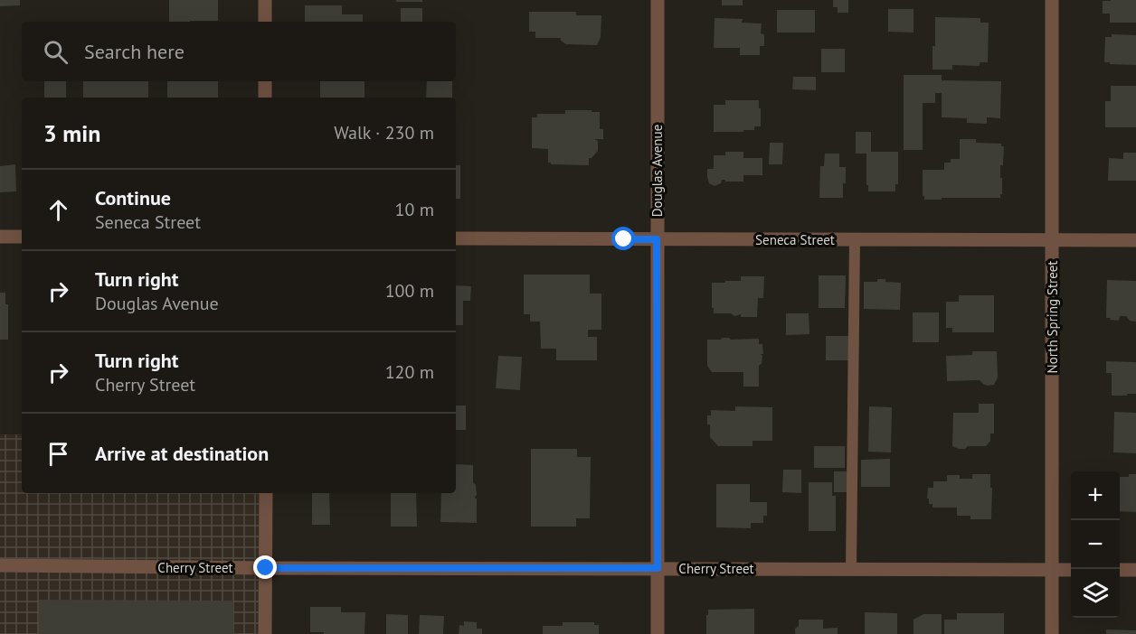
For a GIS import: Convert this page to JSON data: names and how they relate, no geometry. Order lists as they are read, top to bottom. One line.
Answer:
{"streets":{"street":["Douglas Avenue","Seneca Street","North Spring Street","Cherry Street"]},"crossings":[["Douglas Avenue","Seneca Street"],["Douglas Avenue","Cherry Street"],["Seneca Street","North Spring Street"],["North Spring Street","Cherry Street"]],"page":{"search":"Search here","heading":["3 min","Walk · 230 m"],"list":[["Continue","Seneca Street","10 m"],["Turn right","Douglas Avenue","100 m"],["Turn right","Cherry Street","120 m"],"Arrive at destination"],"map_buttons":["+","−"]}}
